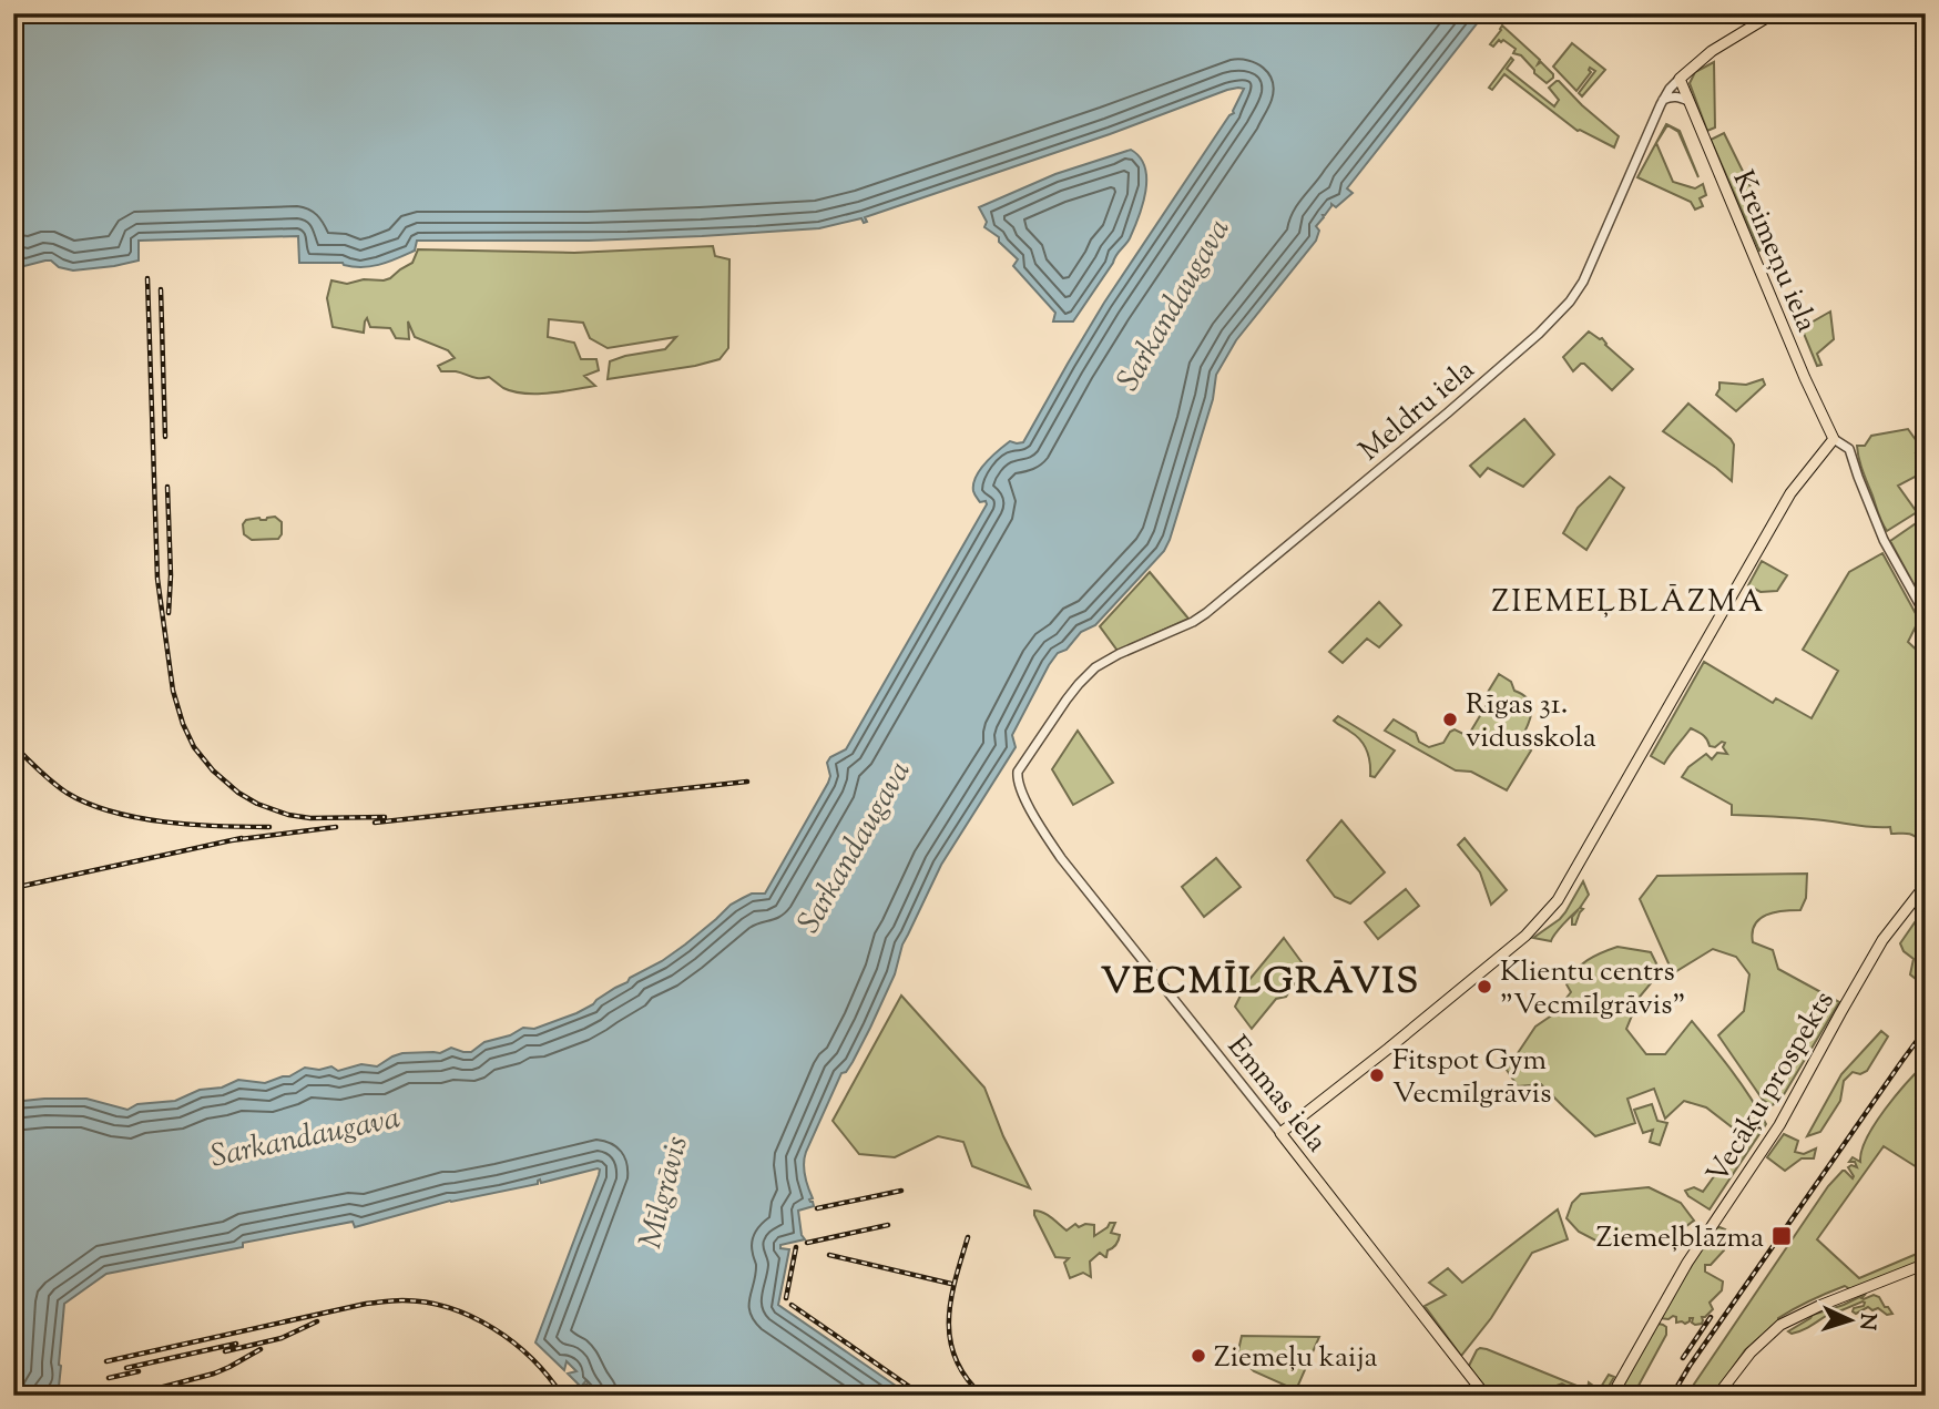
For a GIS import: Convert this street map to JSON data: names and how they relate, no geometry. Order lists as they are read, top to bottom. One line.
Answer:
{"streets":{"main road":["Kreimeņu iela","Meldru iela","Vecāķu prospekts","Emmas iela"]},"crossings":[["Kreimeņu iela","Meldru iela"],["Meldru iela","Emmas iela"]],"districts":["ZIEMEĻBLĀZMA","VECMĪLGRĀVIS"],"water":["Sarkandaugava","Mīlgrāvis"],"places":{"other":["Rīgas 31. vidusskola","Klientu centrs \"Vecmīlgrāvis\"","Fitspot Gym Vecmīlgrāvis","Ziemeļu kaija"],"transit":["Ziemeļblāzma"]},"north":"right"}
